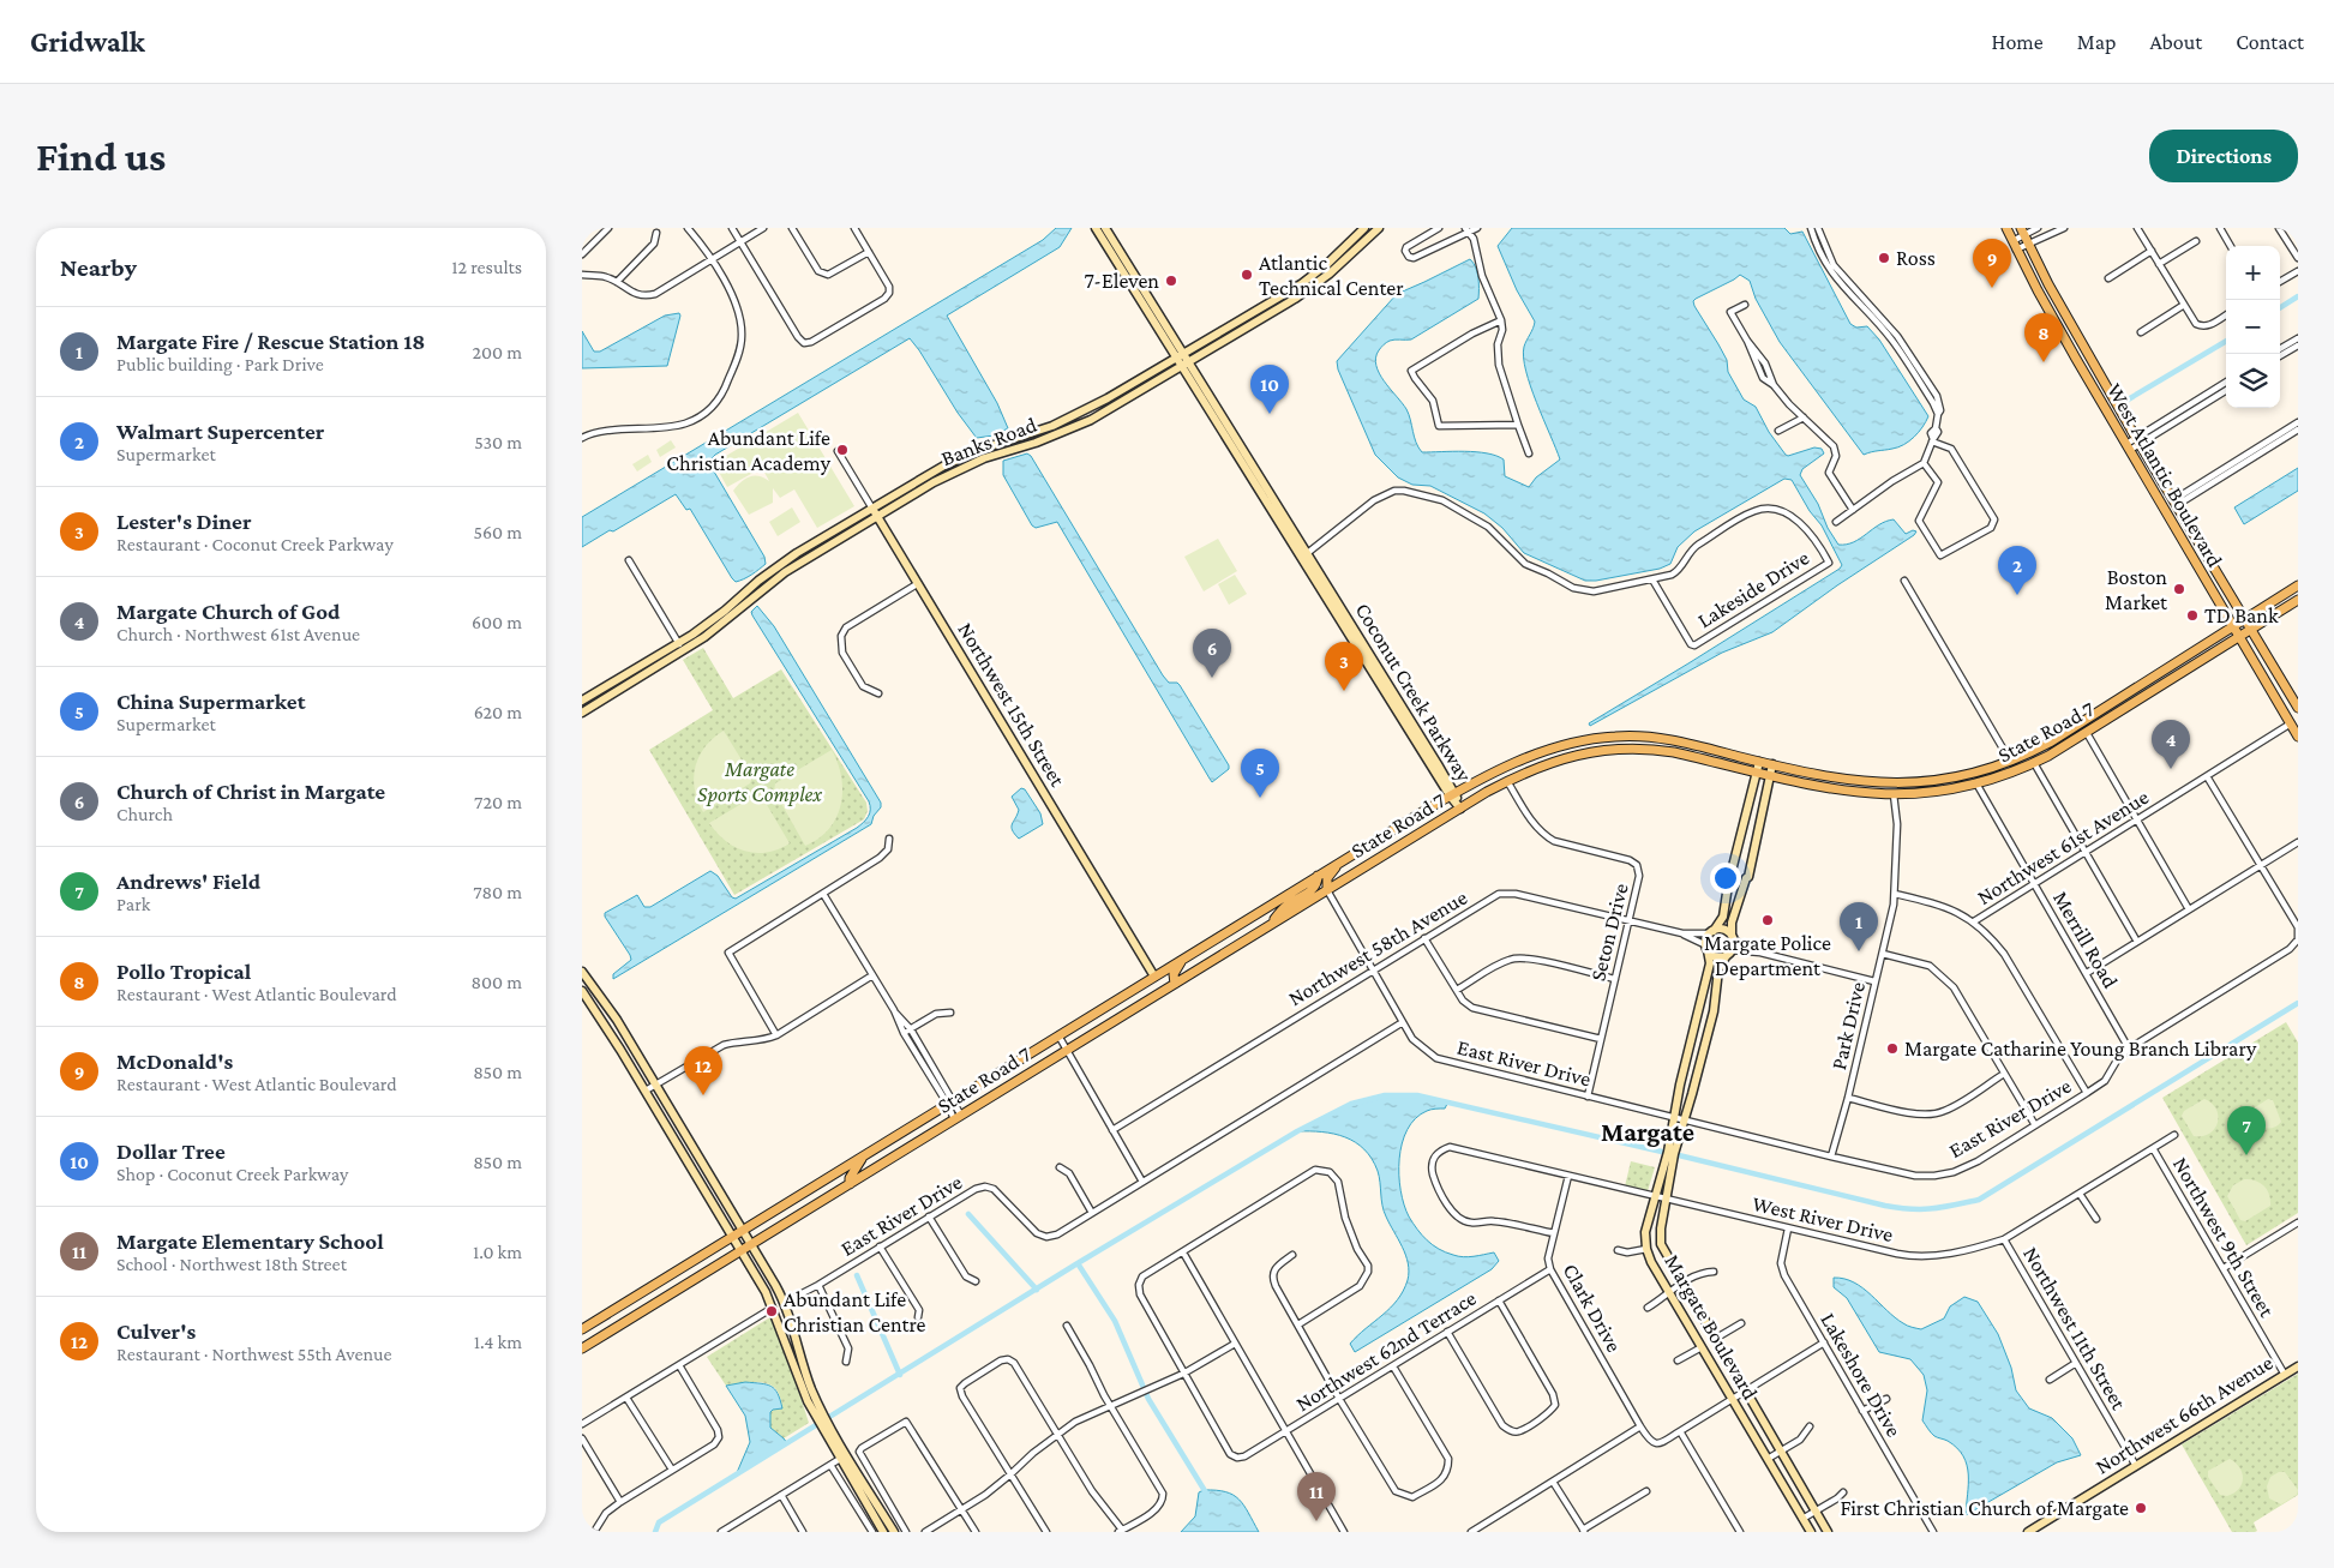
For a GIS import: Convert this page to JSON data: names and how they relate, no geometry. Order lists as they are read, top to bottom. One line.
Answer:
{"streets":{"main road":["West Atlantic Boulevard","State Road 7"],"street":["Banks Road","Lakeside Drive","Coconut Creek Parkway","Northwest 15th Street","Northwest 61st Avenue","Seton Drive","Merrill Road","Northwest 58th Avenue","Park Drive","East River Drive","West River Drive","Northwest 9th Street","Clark Drive","Margate Boulevard","Northwest 11th Street","Northwest 62nd Terrace","Lakeshore Drive","Northwest 66th Avenue"]},"crossings":[["Banks Road","Coconut Creek Parkway"],["Banks Road","Northwest 15th Street"],["West Atlantic Boulevard","State Road 7"],["West Atlantic Boulevard","Northwest 61st Avenue"],["Lakeside Drive","Coconut Creek Parkway"],["Coconut Creek Parkway","State Road 7"],["Northwest 15th Street","State Road 7"],["State Road 7","Seton Drive"],["State Road 7","Merrill Road"],["State Road 7","Park Drive"],["Northwest 61st Avenue","Merrill Road"],["Seton Drive","Northwest 58th Avenue"],["Seton Drive","East River Drive"],["Merrill Road","East River Drive"],["Northwest 58th Avenue","Margate Boulevard"],["Park Drive","East River Drive"],["East River Drive","Margate Boulevard"],["West River Drive","Northwest 9th Street"],["West River Drive","Clark Drive"],["West River Drive","Margate Boulevard"],["West River Drive","Northwest 11th Street"],["West River Drive","Lakeshore Drive"],["Northwest 9th Street","Northwest 66th Avenue"],["Clark Drive","Northwest 62nd Terrace"],["Northwest 11th Street","Northwest 66th Avenue"]],"districts":["Margate"],"parks":["Margate Sports Complex"],"places":["Ross","Atlantic Technical Center","7-Eleven","Abundant Life Christian Academy","Boston Market","TD Bank","Margate Police Department","Margate Catharine Young Branch Library","Abundant Life Christian Centre","First Christian Church of Margate"],"page":{"header":"Gridwalk","nav":["Home","Map","About","Contact"],"buttons":"Directions","title":"Find us","heading":["Nearby","12 results"],"pins":["9","8","10","2","6","3","4","5","1","12","7","11"],"map_buttons":["+","−"],"list":[{"mark":"1","name":"Margate Fire / Rescue Station 18","note":"Public building · Park Drive","value":"200 m"},{"mark":"2","name":"Walmart Supercenter","note":"Supermarket","value":"530 m"},{"mark":"3","name":"Lester's Diner","note":"Restaurant · Coconut Creek Parkway","value":"560 m"},{"mark":"4","name":"Margate Church of God","note":"Church · Northwest 61st Avenue","value":"600 m"},{"mark":"5","name":"China Supermarket","note":"Supermarket","value":"620 m"},{"mark":"6","name":"Church of Christ in Margate","note":"Church","value":"720 m"},{"mark":"7","name":"Andrews' Field","note":"Park","value":"780 m"},{"mark":"8","name":"Pollo Tropical","note":"Restaurant · West Atlantic Boulevard","value":"800 m"},{"mark":"9","name":"McDonald's","note":"Restaurant · West Atlantic Boulevard","value":"850 m"},{"mark":"10","name":"Dollar Tree","note":"Shop · Coconut Creek Parkway","value":"850 m"},{"mark":"11","name":"Margate Elementary School","note":"School · Northwest 18th Street","value":"1.0 km"},{"mark":"12","name":"Culver's","note":"Restaurant · Northwest 55th Avenue","value":"1.4 km"}]}}
